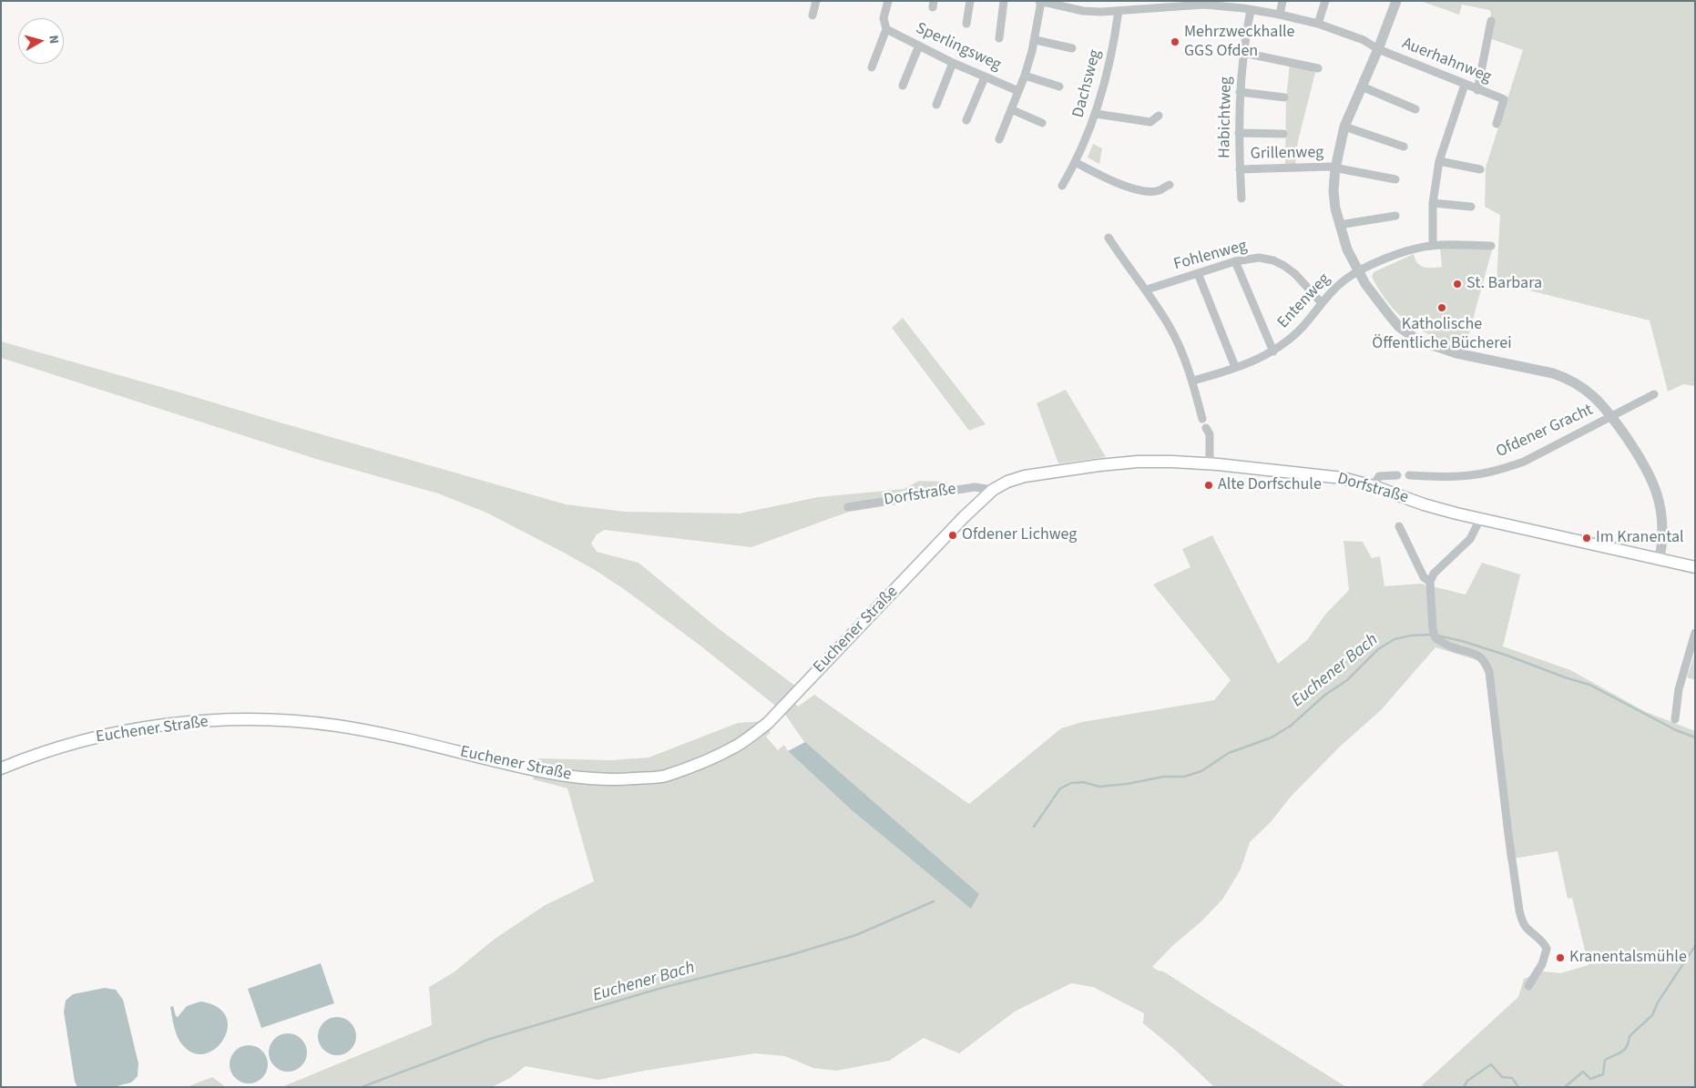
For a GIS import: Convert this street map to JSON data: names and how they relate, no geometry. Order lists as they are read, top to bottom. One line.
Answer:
{"streets":{"main road":["Dorfstraße","Euchener Straße"],"street":["Sperlingsweg","Auerhahnweg","Dachsweg","Habichtweg","Grillenweg","Fohlenweg","Entenweg","Ofdener Gracht"]},"crossings":[["Auerhahnweg","Dachsweg"],["Auerhahnweg","Habichtweg"],["Habichtweg","Grillenweg"],["Fohlenweg","Entenweg"],["Dorfstraße","Euchener Straße"]],"water":["Euchener Bach"],"places":["Mehrzweckhalle GGS Ofden","St. Barbara","Katholische Öffentliche Bücherei","Alte Dorfschule","Ofdener Lichweg","Im Kranental","Kranentalsmühle"],"north":"right"}
